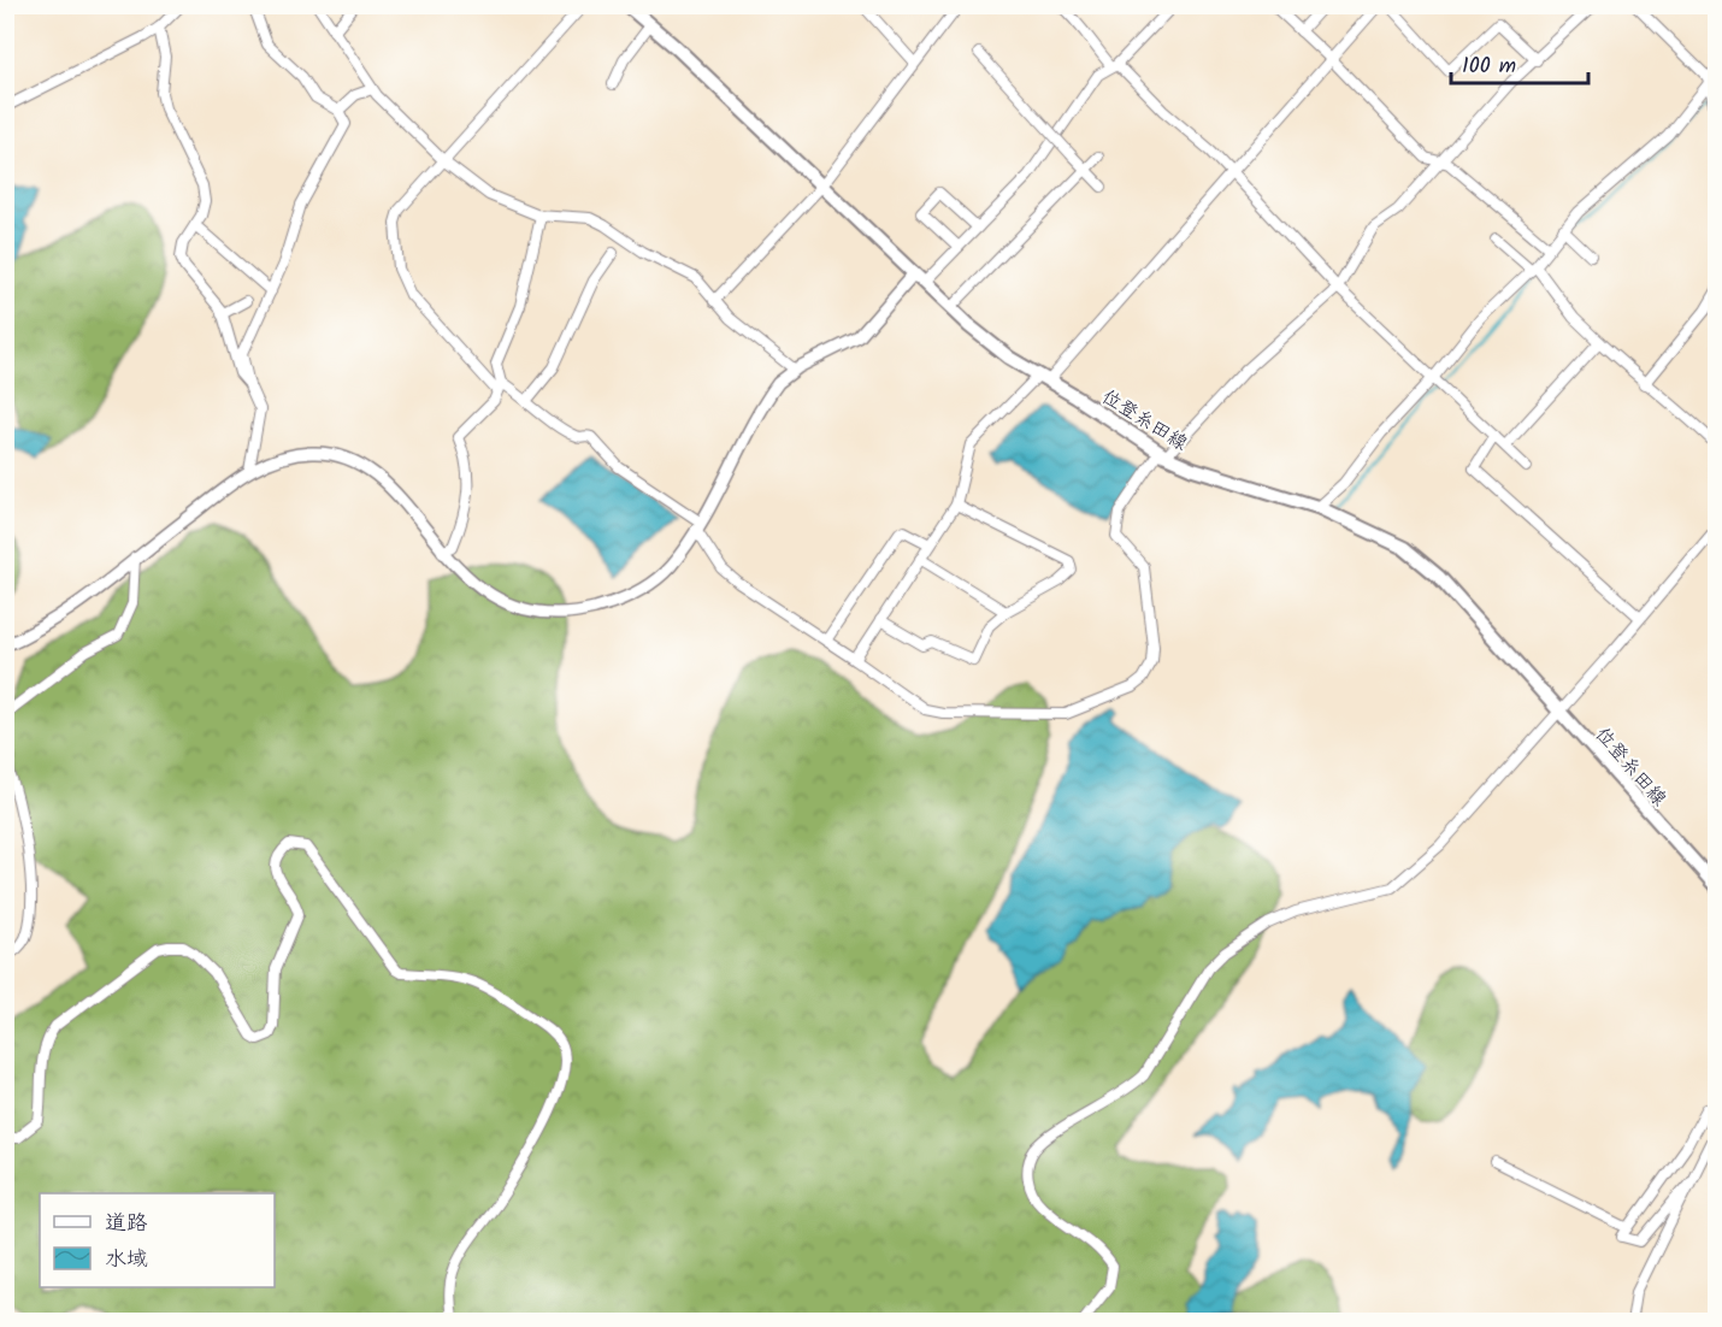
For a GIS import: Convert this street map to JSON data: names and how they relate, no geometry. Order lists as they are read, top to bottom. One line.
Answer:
{"streets":{"main road":["位登糸田線"]},"legend":["道路","水域"],"scale_bar":"100 m"}
